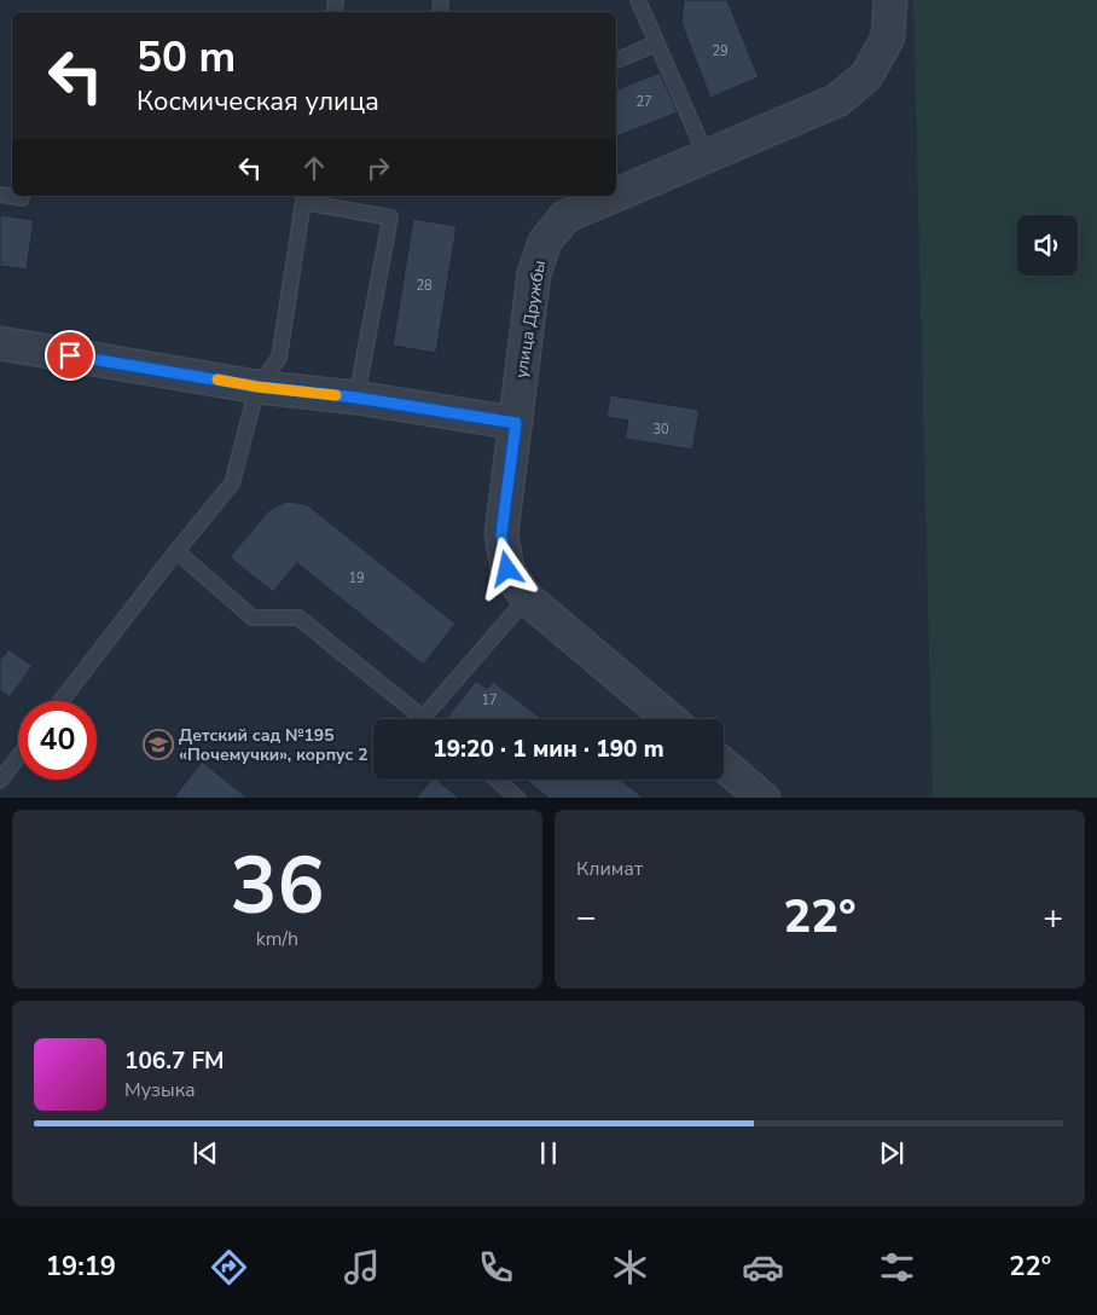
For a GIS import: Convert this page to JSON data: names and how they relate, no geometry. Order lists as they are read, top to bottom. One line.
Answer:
{"streets":{"street":["улица Дружбы"]},"places":{"school or university":["Детский сад №195 «Почемучки», корпус 2"]},"house_numbers":["29","27","28","30","19","17"],"page":{"turn":["50 m","Космическая улица"],"limit":"40","trip":"19:20 · 1 мин · 190 m","tile":[["36","km/h"],"Климат"],"heat":["−","22°","+"],"song":["106.7 FM","Музыка"],"tabs":["19:19","22°"]}}
